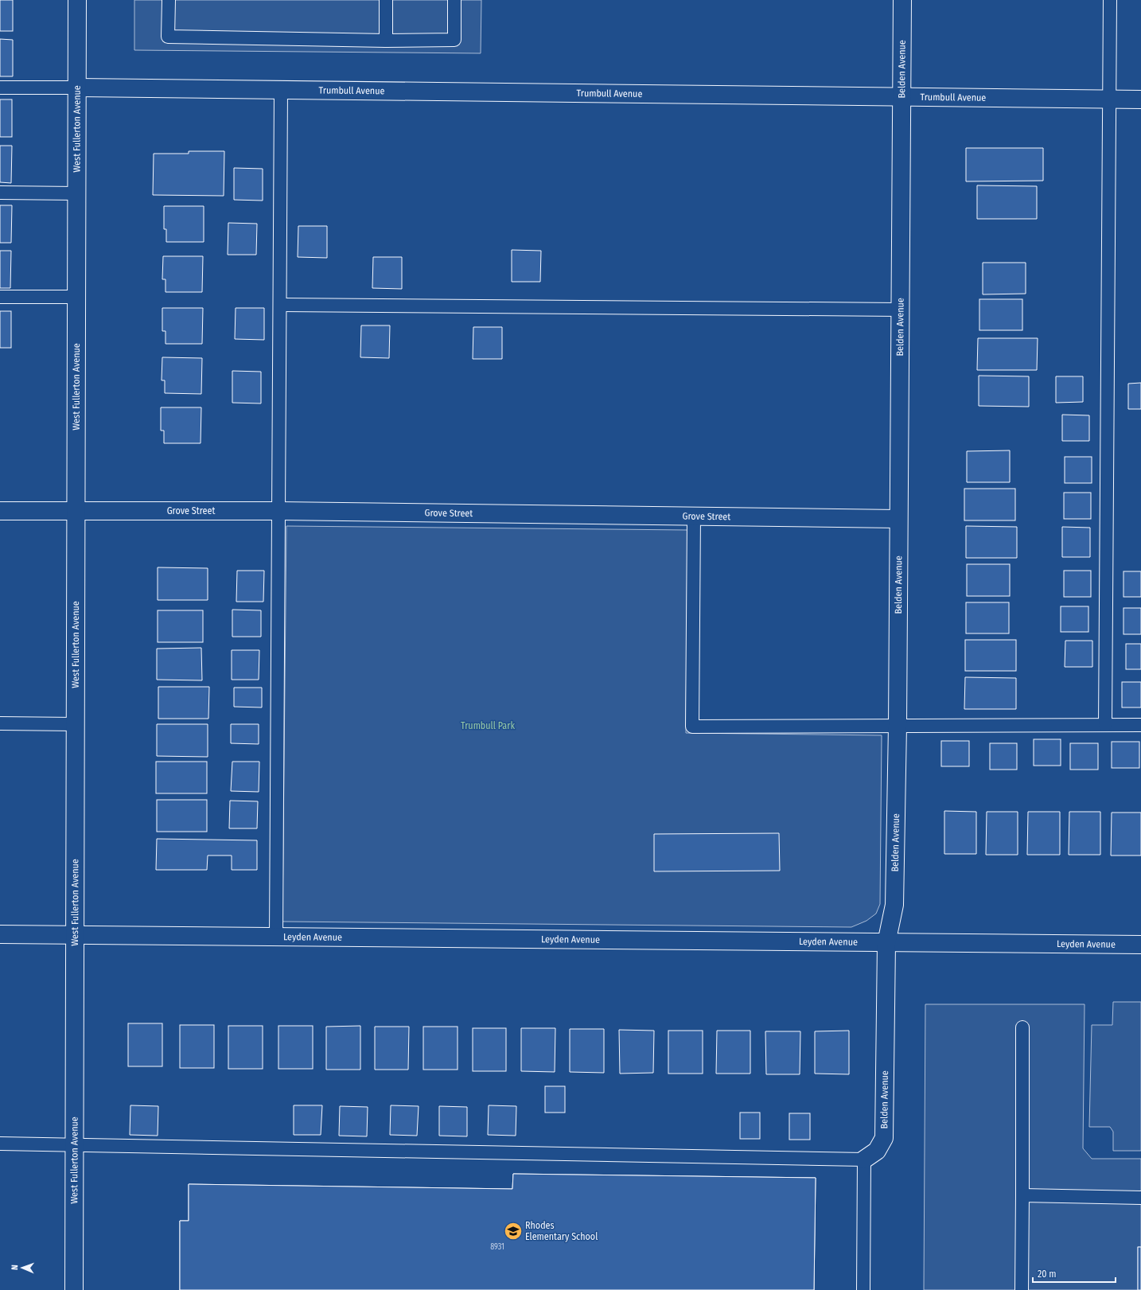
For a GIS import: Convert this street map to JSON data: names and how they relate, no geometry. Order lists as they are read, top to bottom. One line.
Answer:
{"streets":{"street":["Belden Avenue","Trumbull Avenue","West Fullerton Avenue","Grove Street","Leyden Avenue"]},"crossings":[["Belden Avenue","Trumbull Avenue"],["Belden Avenue","Grove Street"],["Belden Avenue","Leyden Avenue"],["Trumbull Avenue","West Fullerton Avenue"],["West Fullerton Avenue","Grove Street"],["West Fullerton Avenue","Leyden Avenue"]],"parks":["Trumbull Park"],"places":{"school or university":["Rhodes Elementary School"]},"house_numbers":["8931"],"scale_bar":"20 m","north":"left"}
